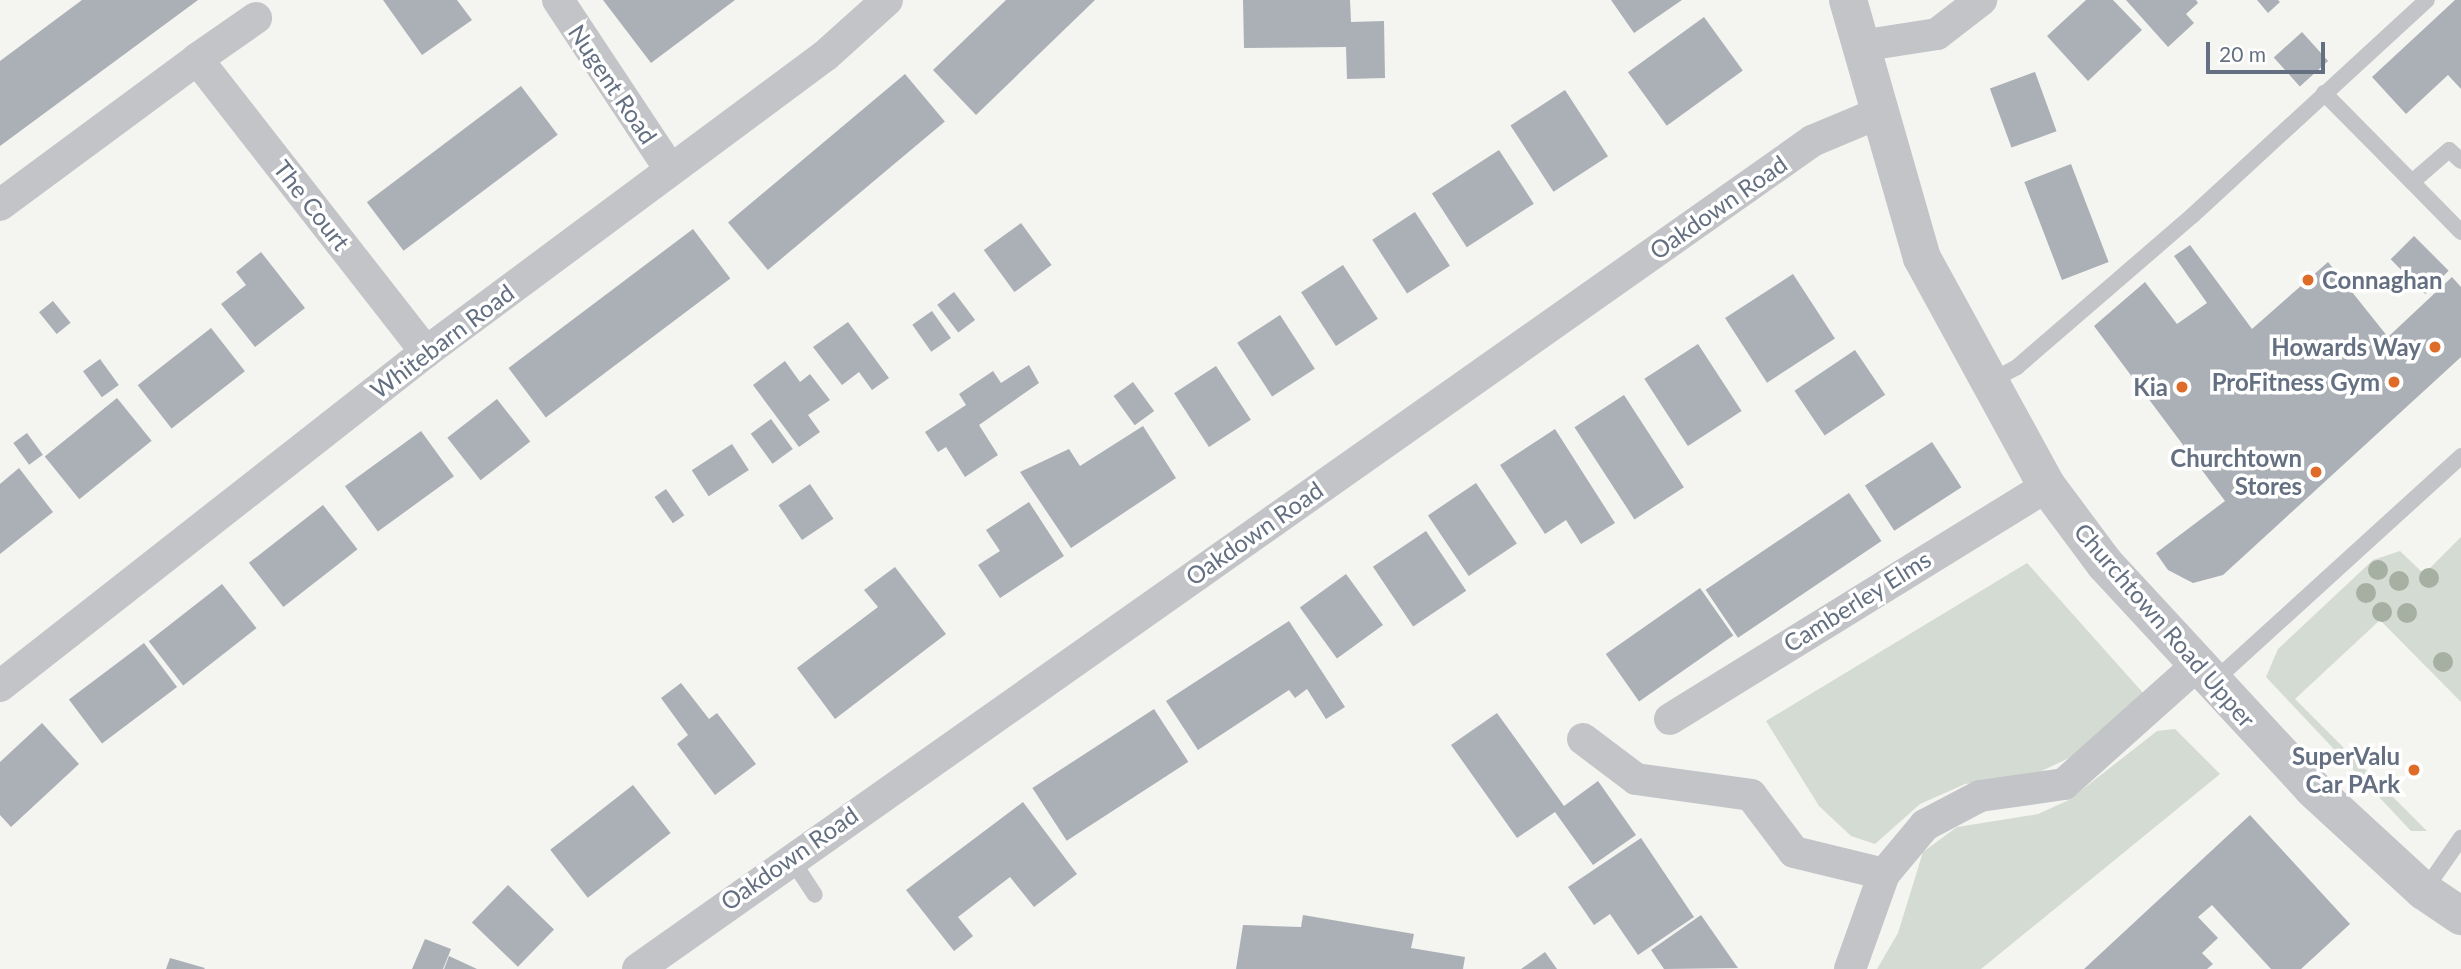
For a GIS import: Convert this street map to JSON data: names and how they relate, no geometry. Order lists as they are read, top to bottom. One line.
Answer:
{"streets":{"street":["Nugent Road","The Court","Oakdown Road","Whitebarn Road","Camberley Elms","Churchtown Road Upper"]},"crossings":[["Nugent Road","Whitebarn Road"],["The Court","Whitebarn Road"],["Oakdown Road","Churchtown Road Upper"],["Camberley Elms","Churchtown Road Upper"]],"places":["Connaghan","Howards Way","ProFitness Gym","Kia","Churchtown Stores","SuperValu Car PArk"],"scale_bar":"20 m"}
